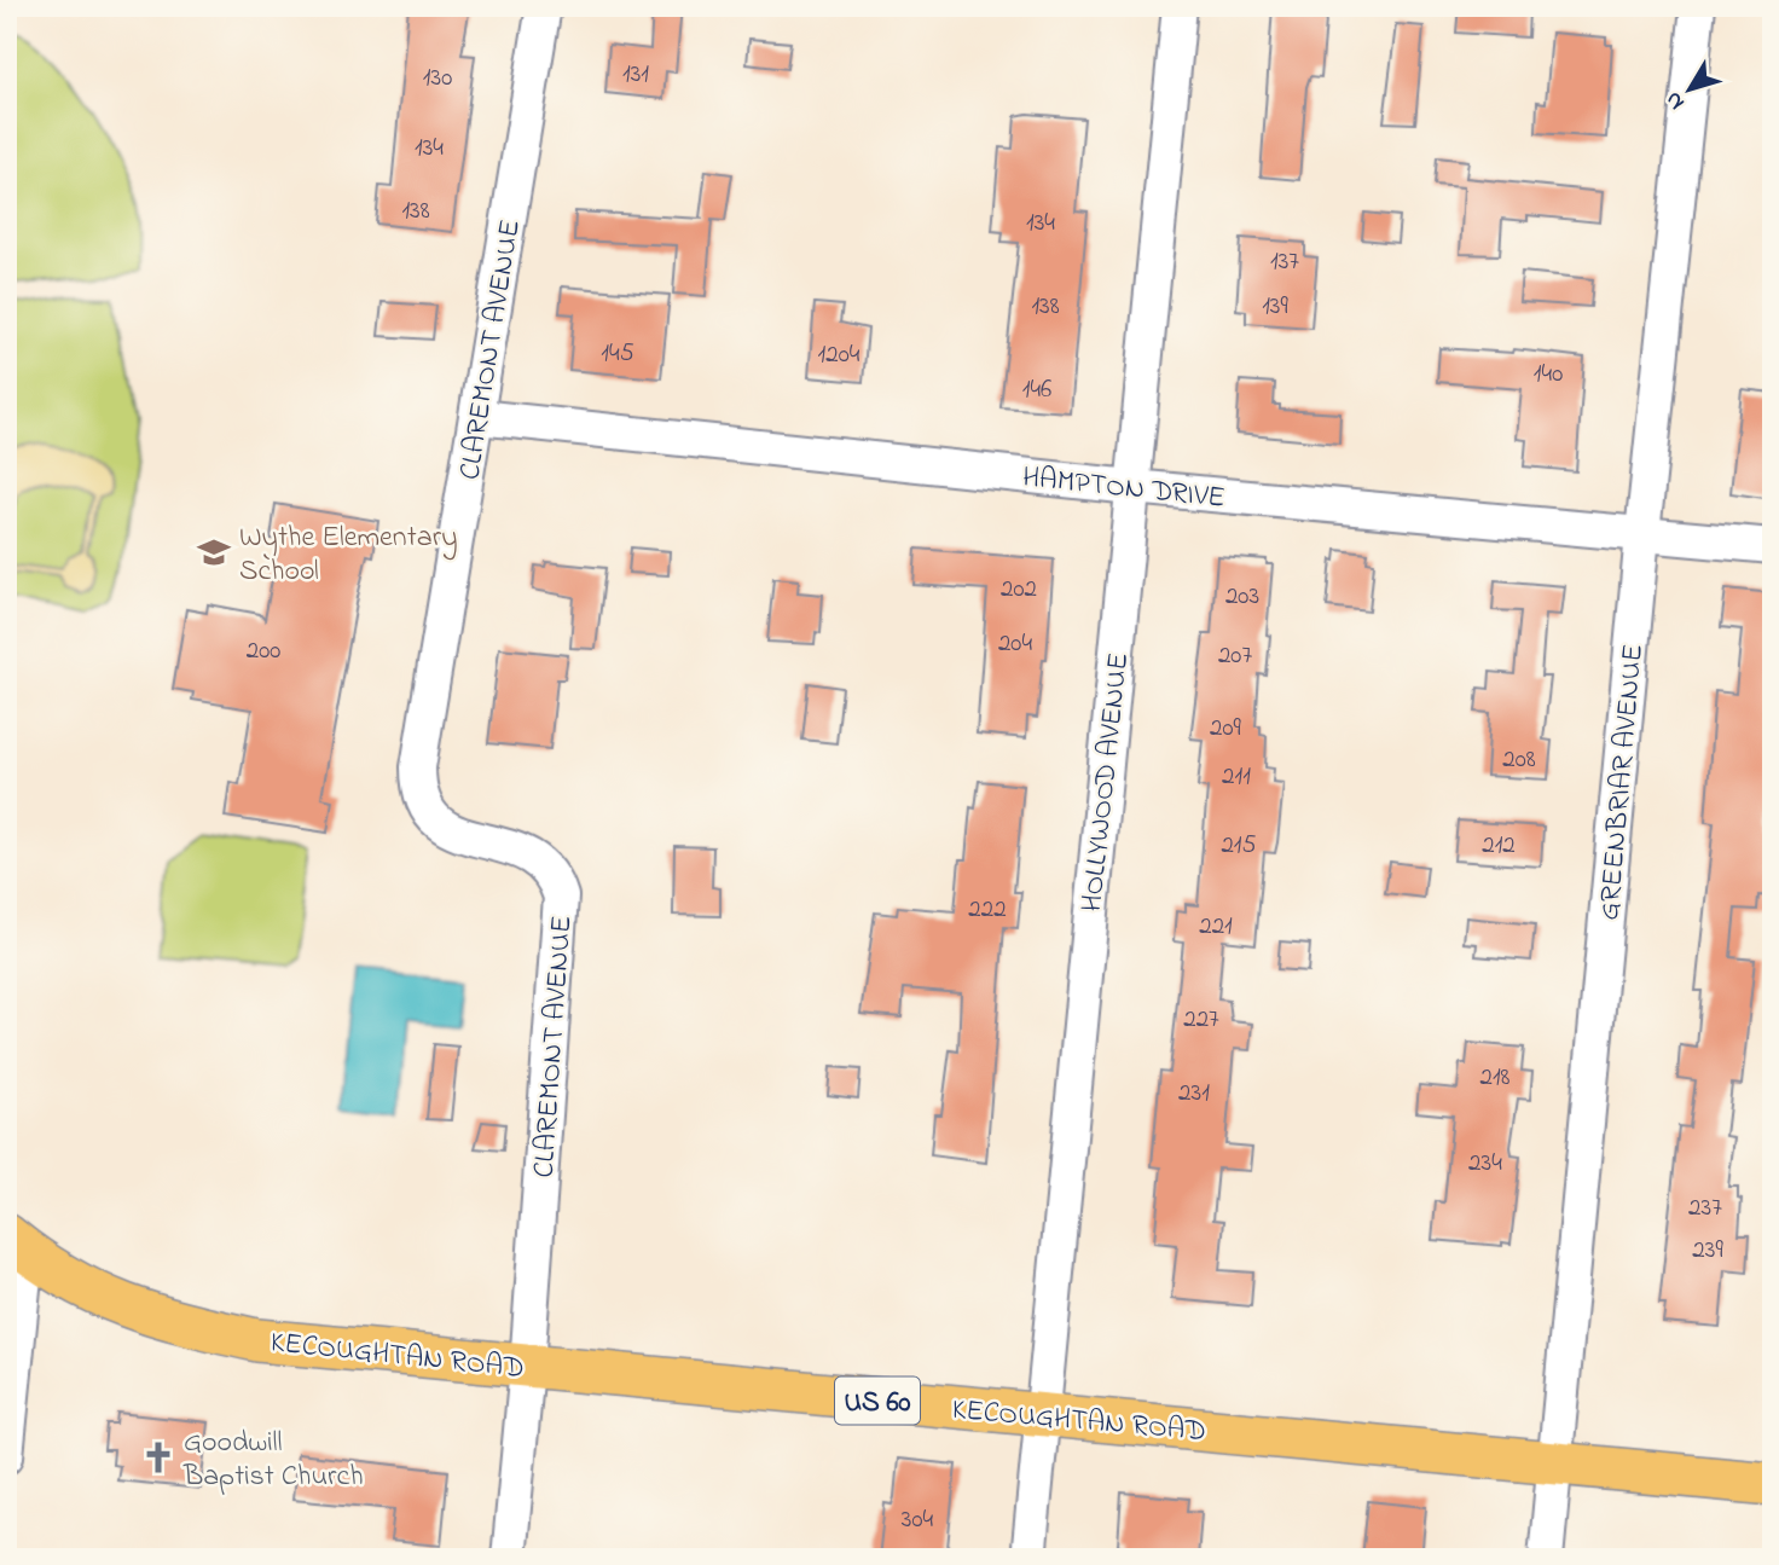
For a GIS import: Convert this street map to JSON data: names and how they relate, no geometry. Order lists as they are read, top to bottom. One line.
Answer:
{"streets":{"main road":["KECOUGHTAN ROAD","US 60"],"street":["CLAREMONT AVENUE","HAMPTON DRIVE","HOLLYWOOD AVENUE","GREENBRIAR AVENUE"]},"crossings":[["CLAREMONT AVENUE","HAMPTON DRIVE"],["CLAREMONT AVENUE","KECOUGHTAN ROAD"],["HAMPTON DRIVE","HOLLYWOOD AVENUE"],["HAMPTON DRIVE","GREENBRIAR AVENUE"],["HOLLYWOOD AVENUE","KECOUGHTAN ROAD"],["GREENBRIAR AVENUE","KECOUGHTAN ROAD"]],"places":{"school or university":["Wythe Elementary School"],"church":["Goodwill Baptist Church"]},"house_numbers":["131","130","134","138","134","137","138","139","145","1204","140","146","202","203","204","200","207","209","208","211","215","212","222","221","227","218","231","234","237","239","304"],"north":"bottom left"}
